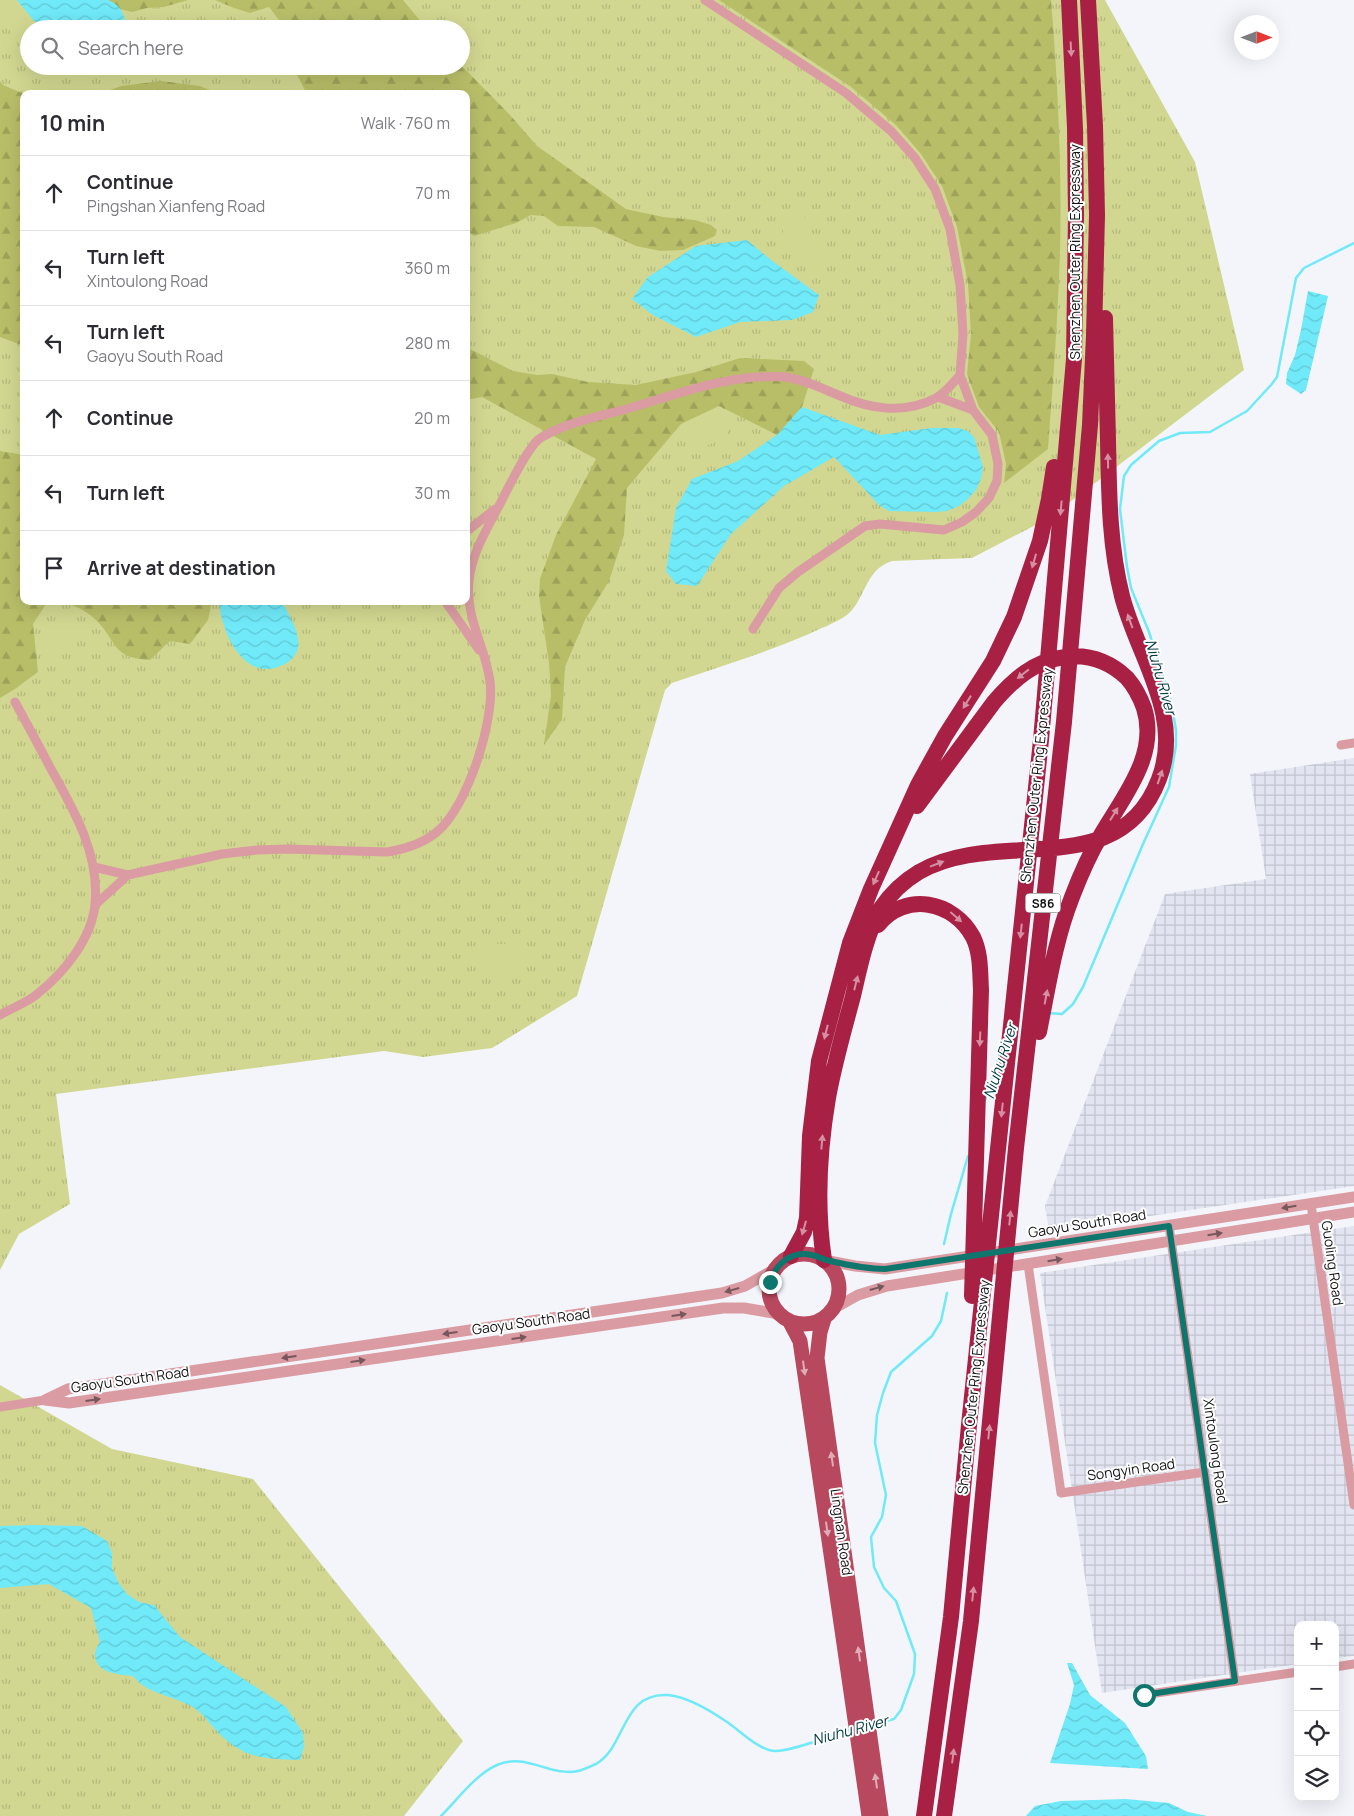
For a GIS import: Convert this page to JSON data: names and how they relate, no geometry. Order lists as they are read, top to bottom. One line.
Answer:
{"streets":{"highway":["Shenzhen Outer Ring Expressway","S86"],"main road":["Lingnan Road"],"street":["Gaoyu South Road","Guoling Road","Xintoulong Road","Songyin Road"]},"crossings":[["Gaoyu South Road","Guoling Road"],["Gaoyu South Road","Xintoulong Road"],["Gaoyu South Road","Lingnan Road"],["Xintoulong Road","Songyin Road"]],"water":["Niuhu River"],"north":"right","page":{"search":"Search here","heading":["10 min","Walk · 760 m"],"list":[["Continue","Pingshan Xianfeng Road","70 m"],["Turn left","Xintoulong Road","360 m"],["Turn left","Gaoyu South Road","280 m"],["Continue","20 m"],["Turn left","30 m"],"Arrive at destination"],"map_buttons":["+","−"]}}
